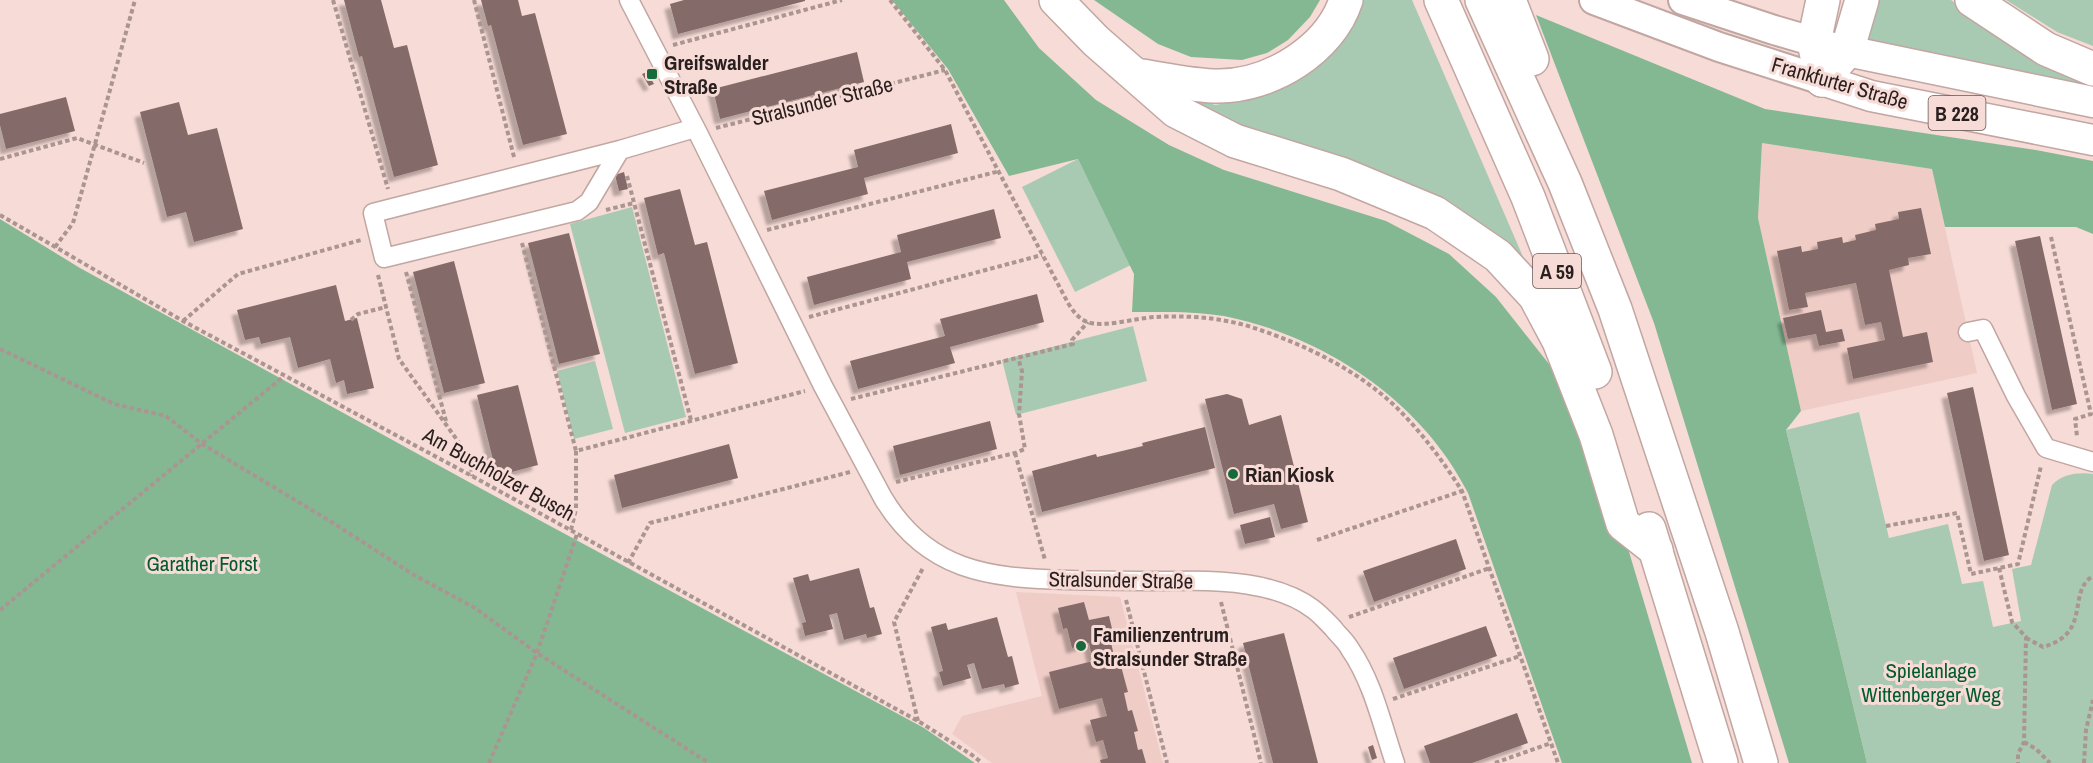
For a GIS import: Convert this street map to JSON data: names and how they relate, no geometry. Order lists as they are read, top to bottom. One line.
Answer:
{"streets":{"highway":["Frankfurter Straße","B 228","A 59"],"street":["Stralsunder Straße"],"path":["Am Buchholzer Busch"]},"parks":["Garather Forst","Spielanlage Wittenberger Weg"],"places":{"transit":["Greifswalder Straße"],"other":["Rian Kiosk","Familienzentrum Stralsunder Straße"]}}
